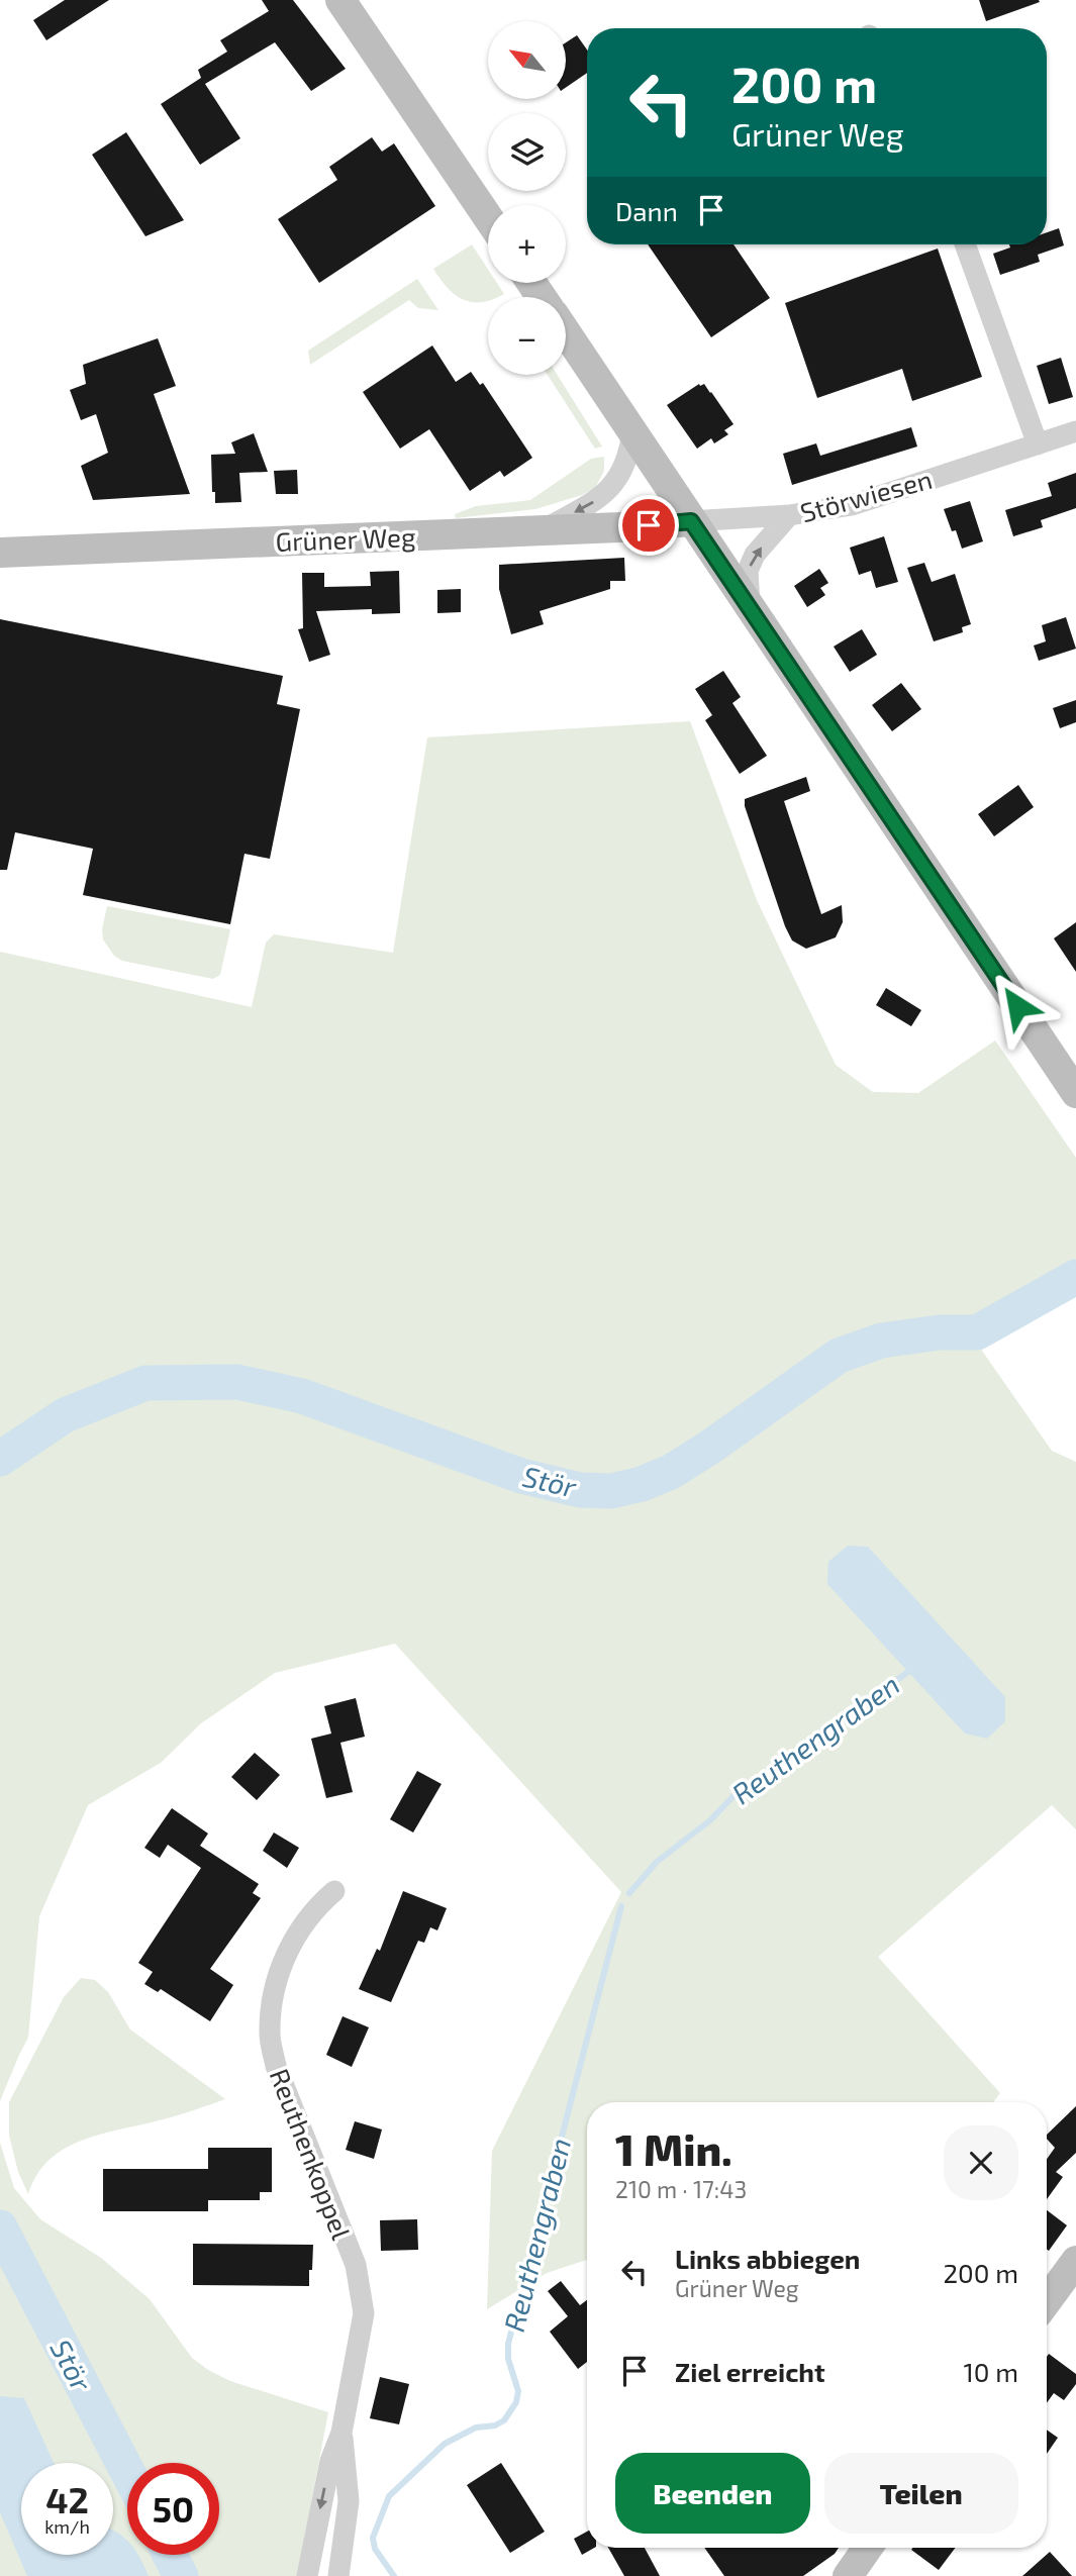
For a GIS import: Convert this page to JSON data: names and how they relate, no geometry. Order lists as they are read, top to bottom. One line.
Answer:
{"streets":{"main road":["Grüner Weg"],"street":["Störwiesen","Reuthenkoppel"]},"crossings":[["Störwiesen","Grüner Weg"]],"water":["Stör","Reuthengraben"],"north":"top left","page":{"map_buttons":["+","−"],"turn":["200 m","Grüner Weg"],"then":"Dann","heading":["1 Min.","210 m · 17:43"],"list":[{"name":"Links abbiegen","note":"Grüner Weg","value":"200 m"},{"name":"Ziel erreicht","value":"10 m"}],"buttons":["Beenden","Teilen"],"speed":"42 km/h","limit":"50"}}
